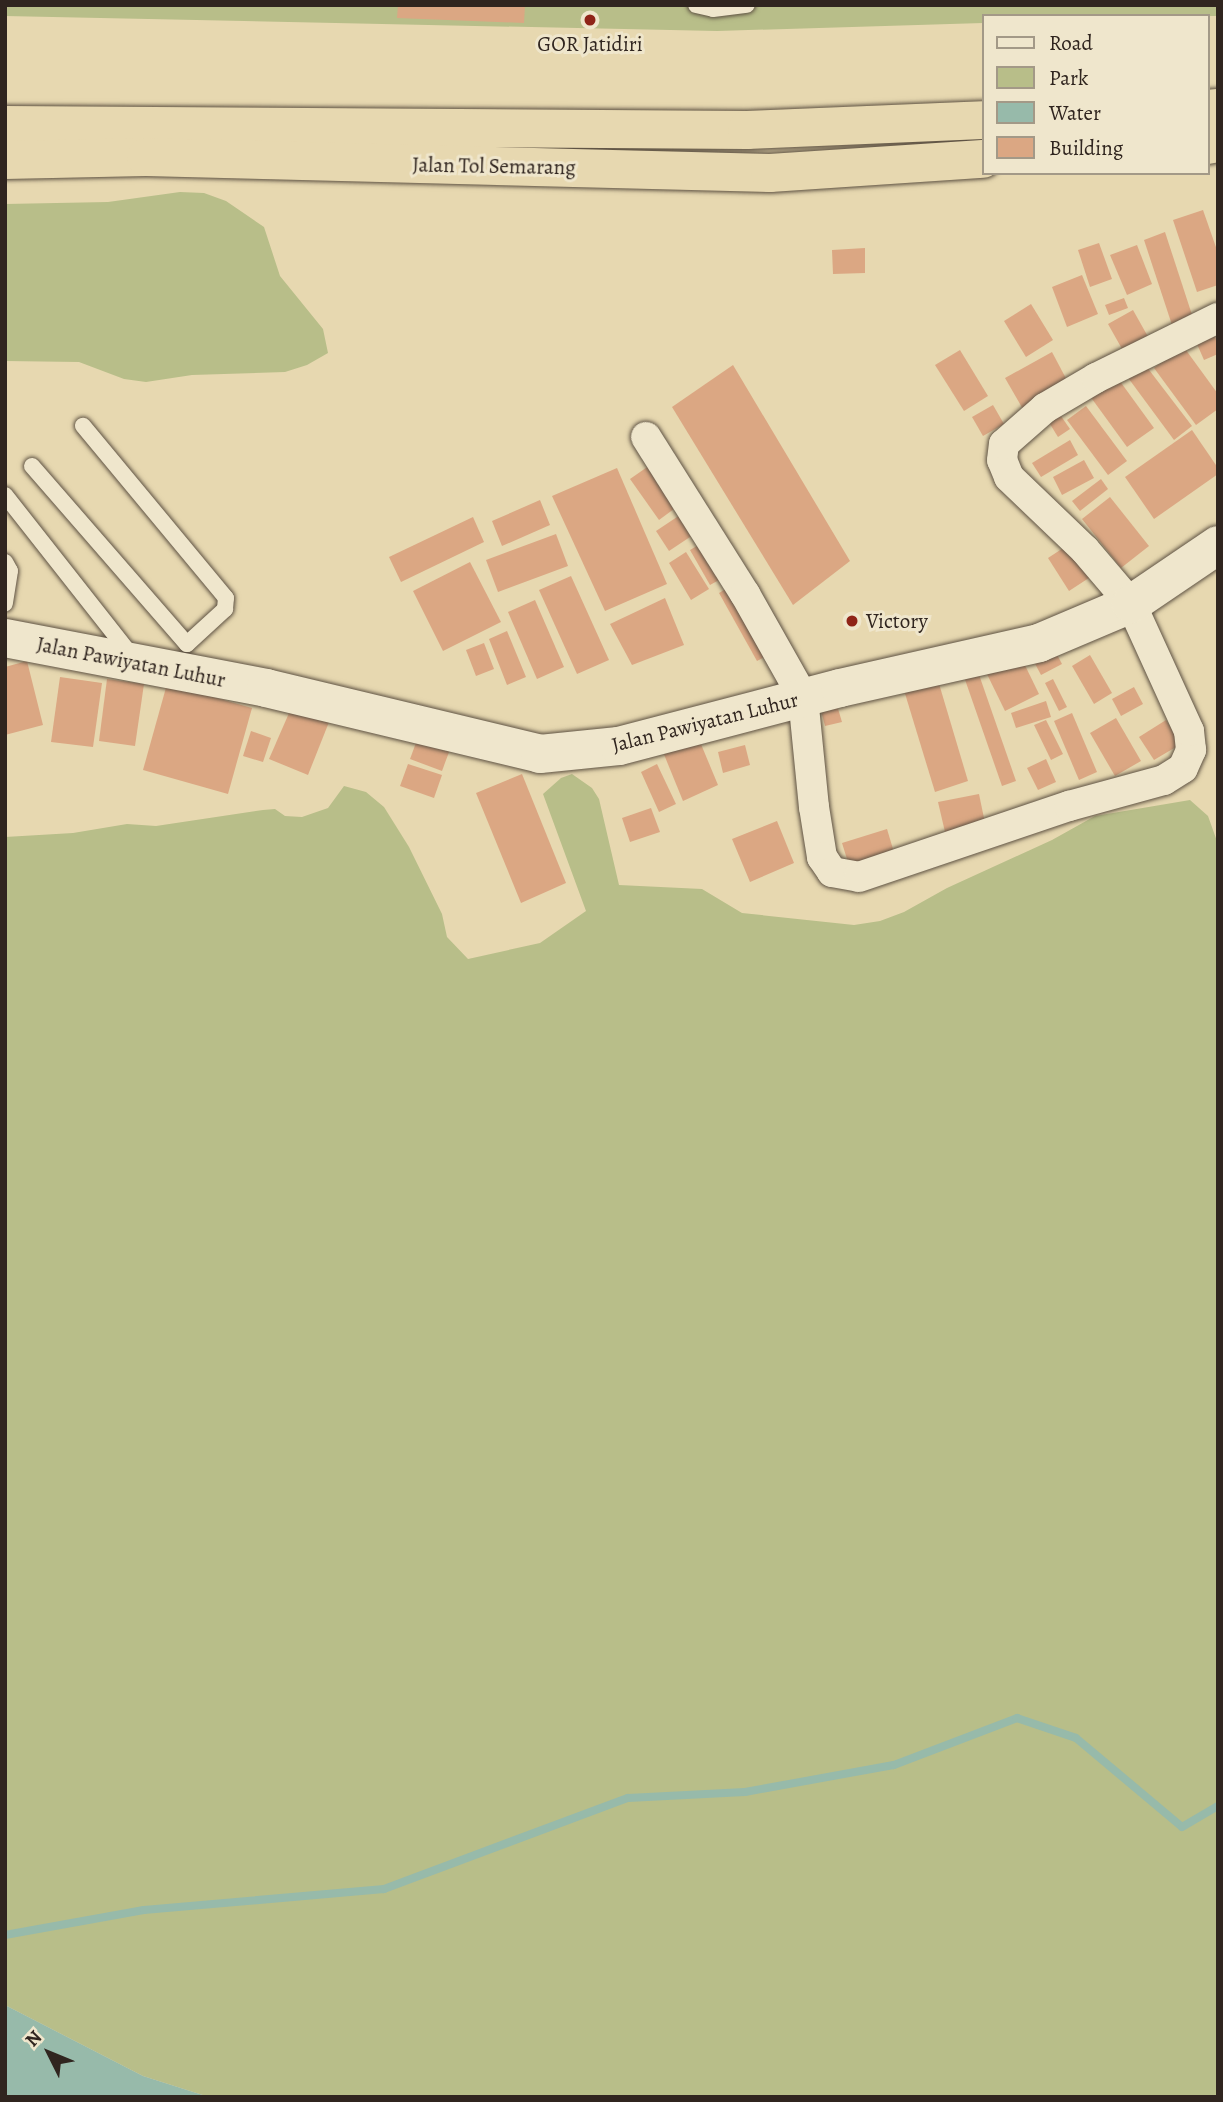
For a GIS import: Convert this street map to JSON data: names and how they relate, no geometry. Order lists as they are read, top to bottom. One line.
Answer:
{"streets":{"highway":["Jalan Tol Semarang"],"main road":["Jalan Pawiyatan Luhur"]},"places":["GOR Jatidiri","Victory"],"legend":["Road","Park","Water","Building"],"north":"top left"}
